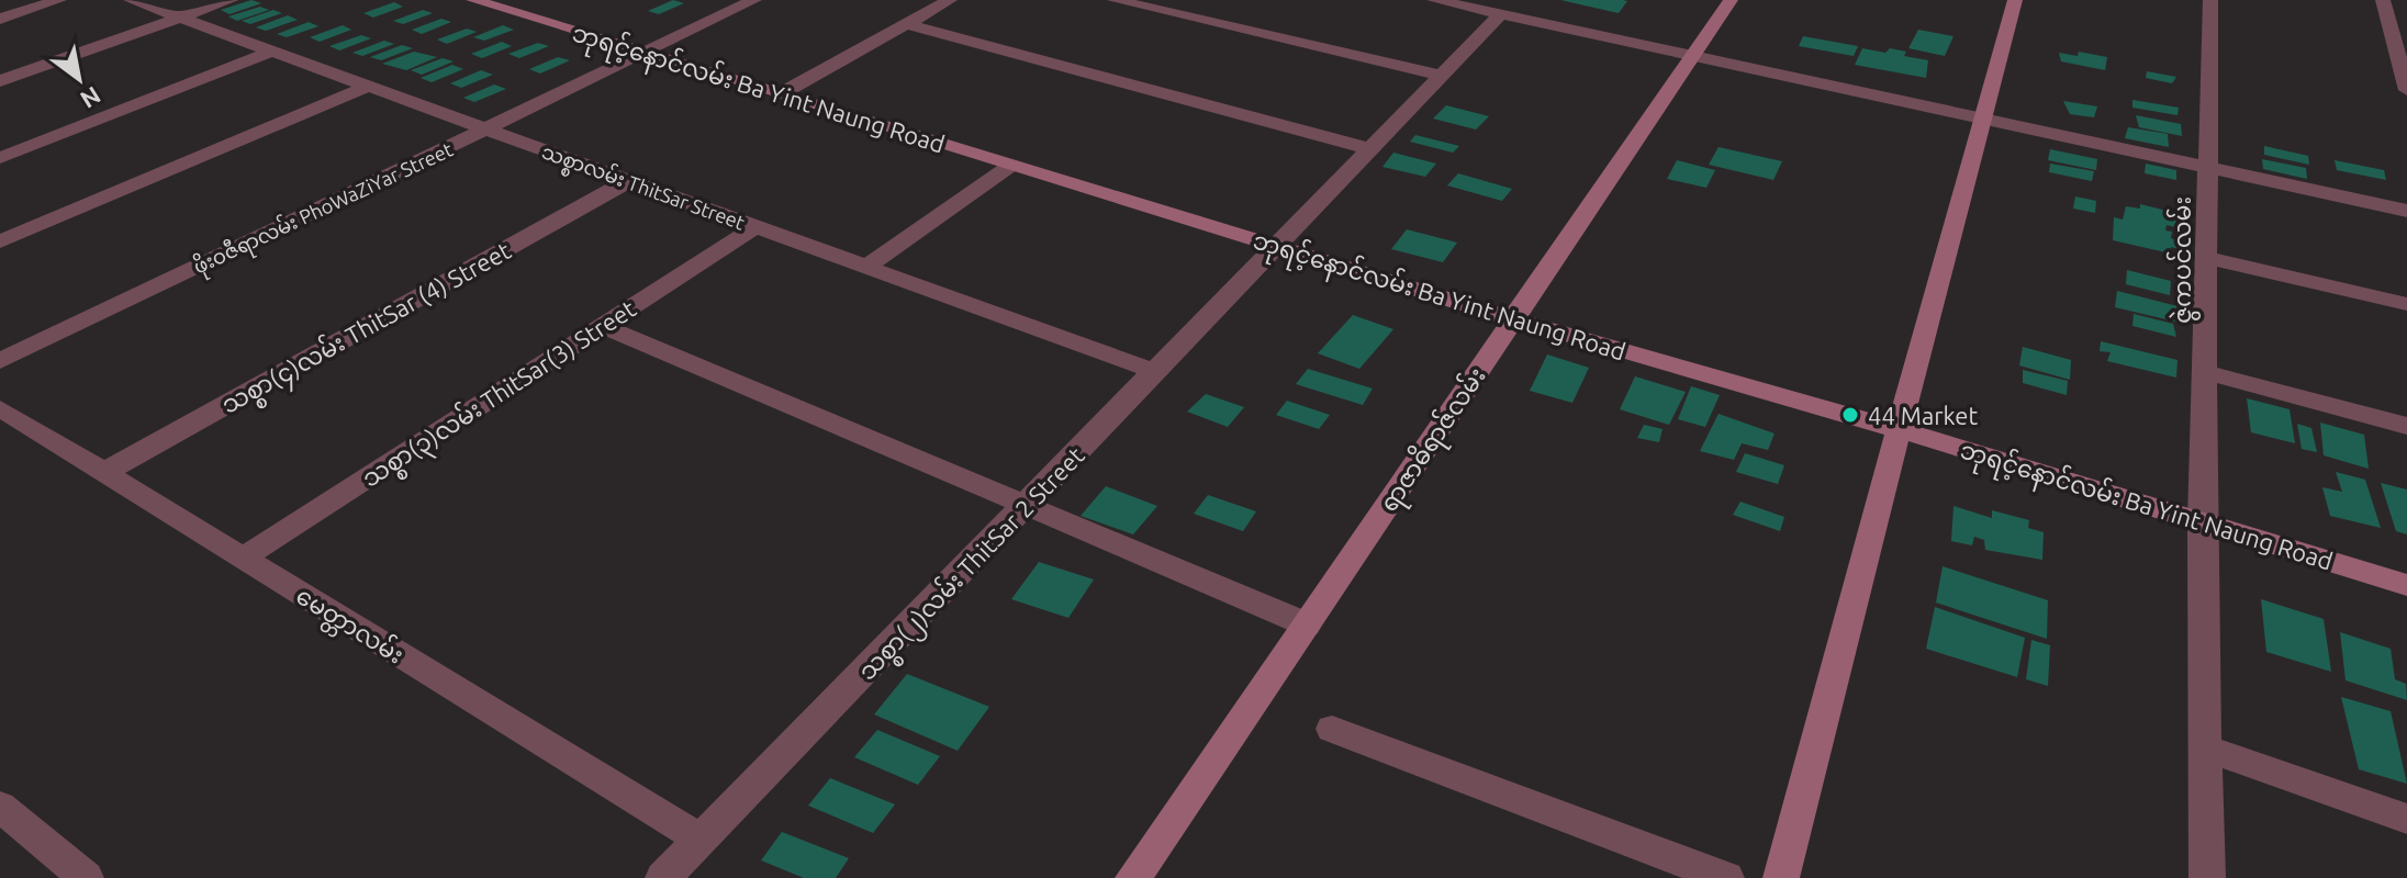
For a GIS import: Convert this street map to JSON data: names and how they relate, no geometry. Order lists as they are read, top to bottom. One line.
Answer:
{"streets":{"street":["ဘုရင့်နောင်လမ်း Ba Yint Naung Road","သစ္စာလမ်း ThitSar Street","ဖိုးဝဇီရာလမ်း PhoWaZiYar Street","ဇွဲကပင်လမ်း","သစ္စာ(၄)လမ်း ThitSar (4) Street","သစ္စာ(၃)လမ်း ThitSar(3) Street","ရာဇာဓိရာဇ်လမ်း","သစ္စာ(၂)လမ်း ThitSar 2 Street","မေတ္တာလမ်း"]},"crossings":[["ဘုရင့်နောင်လမ်း Ba Yint Naung Road","ဖိုးဝဇီရာလမ်း PhoWaZiYar Street"],["ဘုရင့်နောင်လမ်း Ba Yint Naung Road","ဇွဲကပင်လမ်း"],["ဘုရင့်နောင်လမ်း Ba Yint Naung Road","ရာဇာဓိရာဇ်လမ်း"],["ဘုရင့်နောင်လမ်း Ba Yint Naung Road","သစ္စာ(၂)လမ်း ThitSar 2 Street"],["သစ္စာလမ်း ThitSar Street","ဖိုးဝဇီရာလမ်း PhoWaZiYar Street"],["သစ္စာလမ်း ThitSar Street","သစ္စာ(၄)လမ်း ThitSar (4) Street"],["သစ္စာလမ်း ThitSar Street","သစ္စာ(၃)လမ်း ThitSar(3) Street"],["သစ္စာလမ်း ThitSar Street","သစ္စာ(၂)လမ်း ThitSar 2 Street"],["သစ္စာ(၄)လမ်း ThitSar (4) Street","မေတ္တာလမ်း"],["သစ္စာ(၃)လမ်း ThitSar(3) Street","မေတ္တာလမ်း"],["သစ္စာ(၂)လမ်း ThitSar 2 Street","မေတ္တာလမ်း"]],"places":["44 Market"],"north":"bottom right"}
